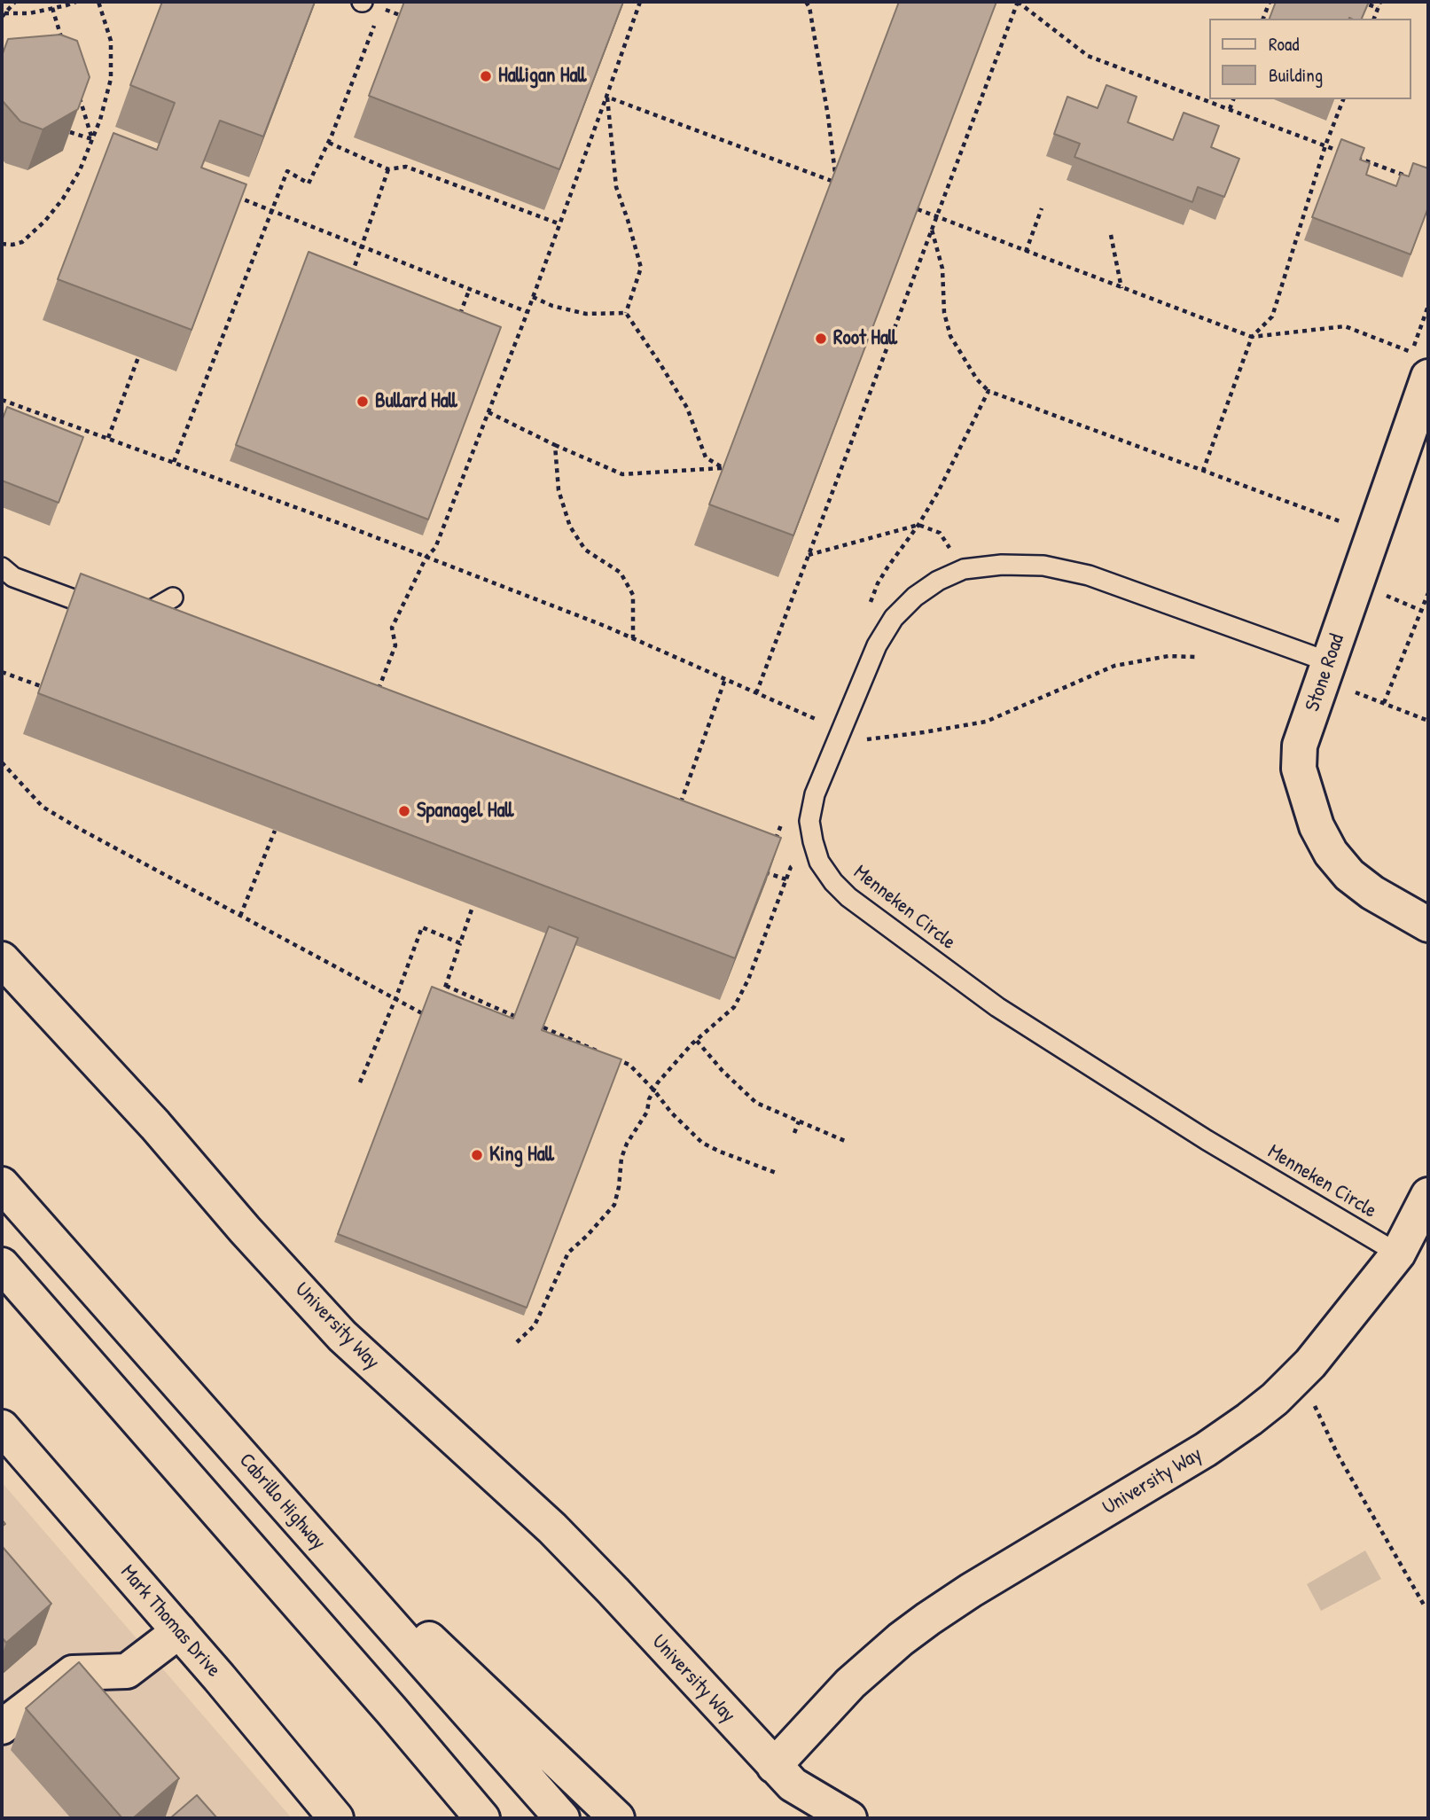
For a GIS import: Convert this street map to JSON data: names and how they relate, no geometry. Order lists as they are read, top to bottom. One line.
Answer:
{"streets":{"main road":["Stone Road","University Way","Cabrillo Highway","Mark Thomas Drive"],"lane":["Menneken Circle"]},"crossings":[["Stone Road","Menneken Circle"],["Menneken Circle","University Way"]],"places":["Halligan Hall","Root Hall","Bullard Hall","Spanagel Hall","King Hall"],"legend":["Road","Building"]}
